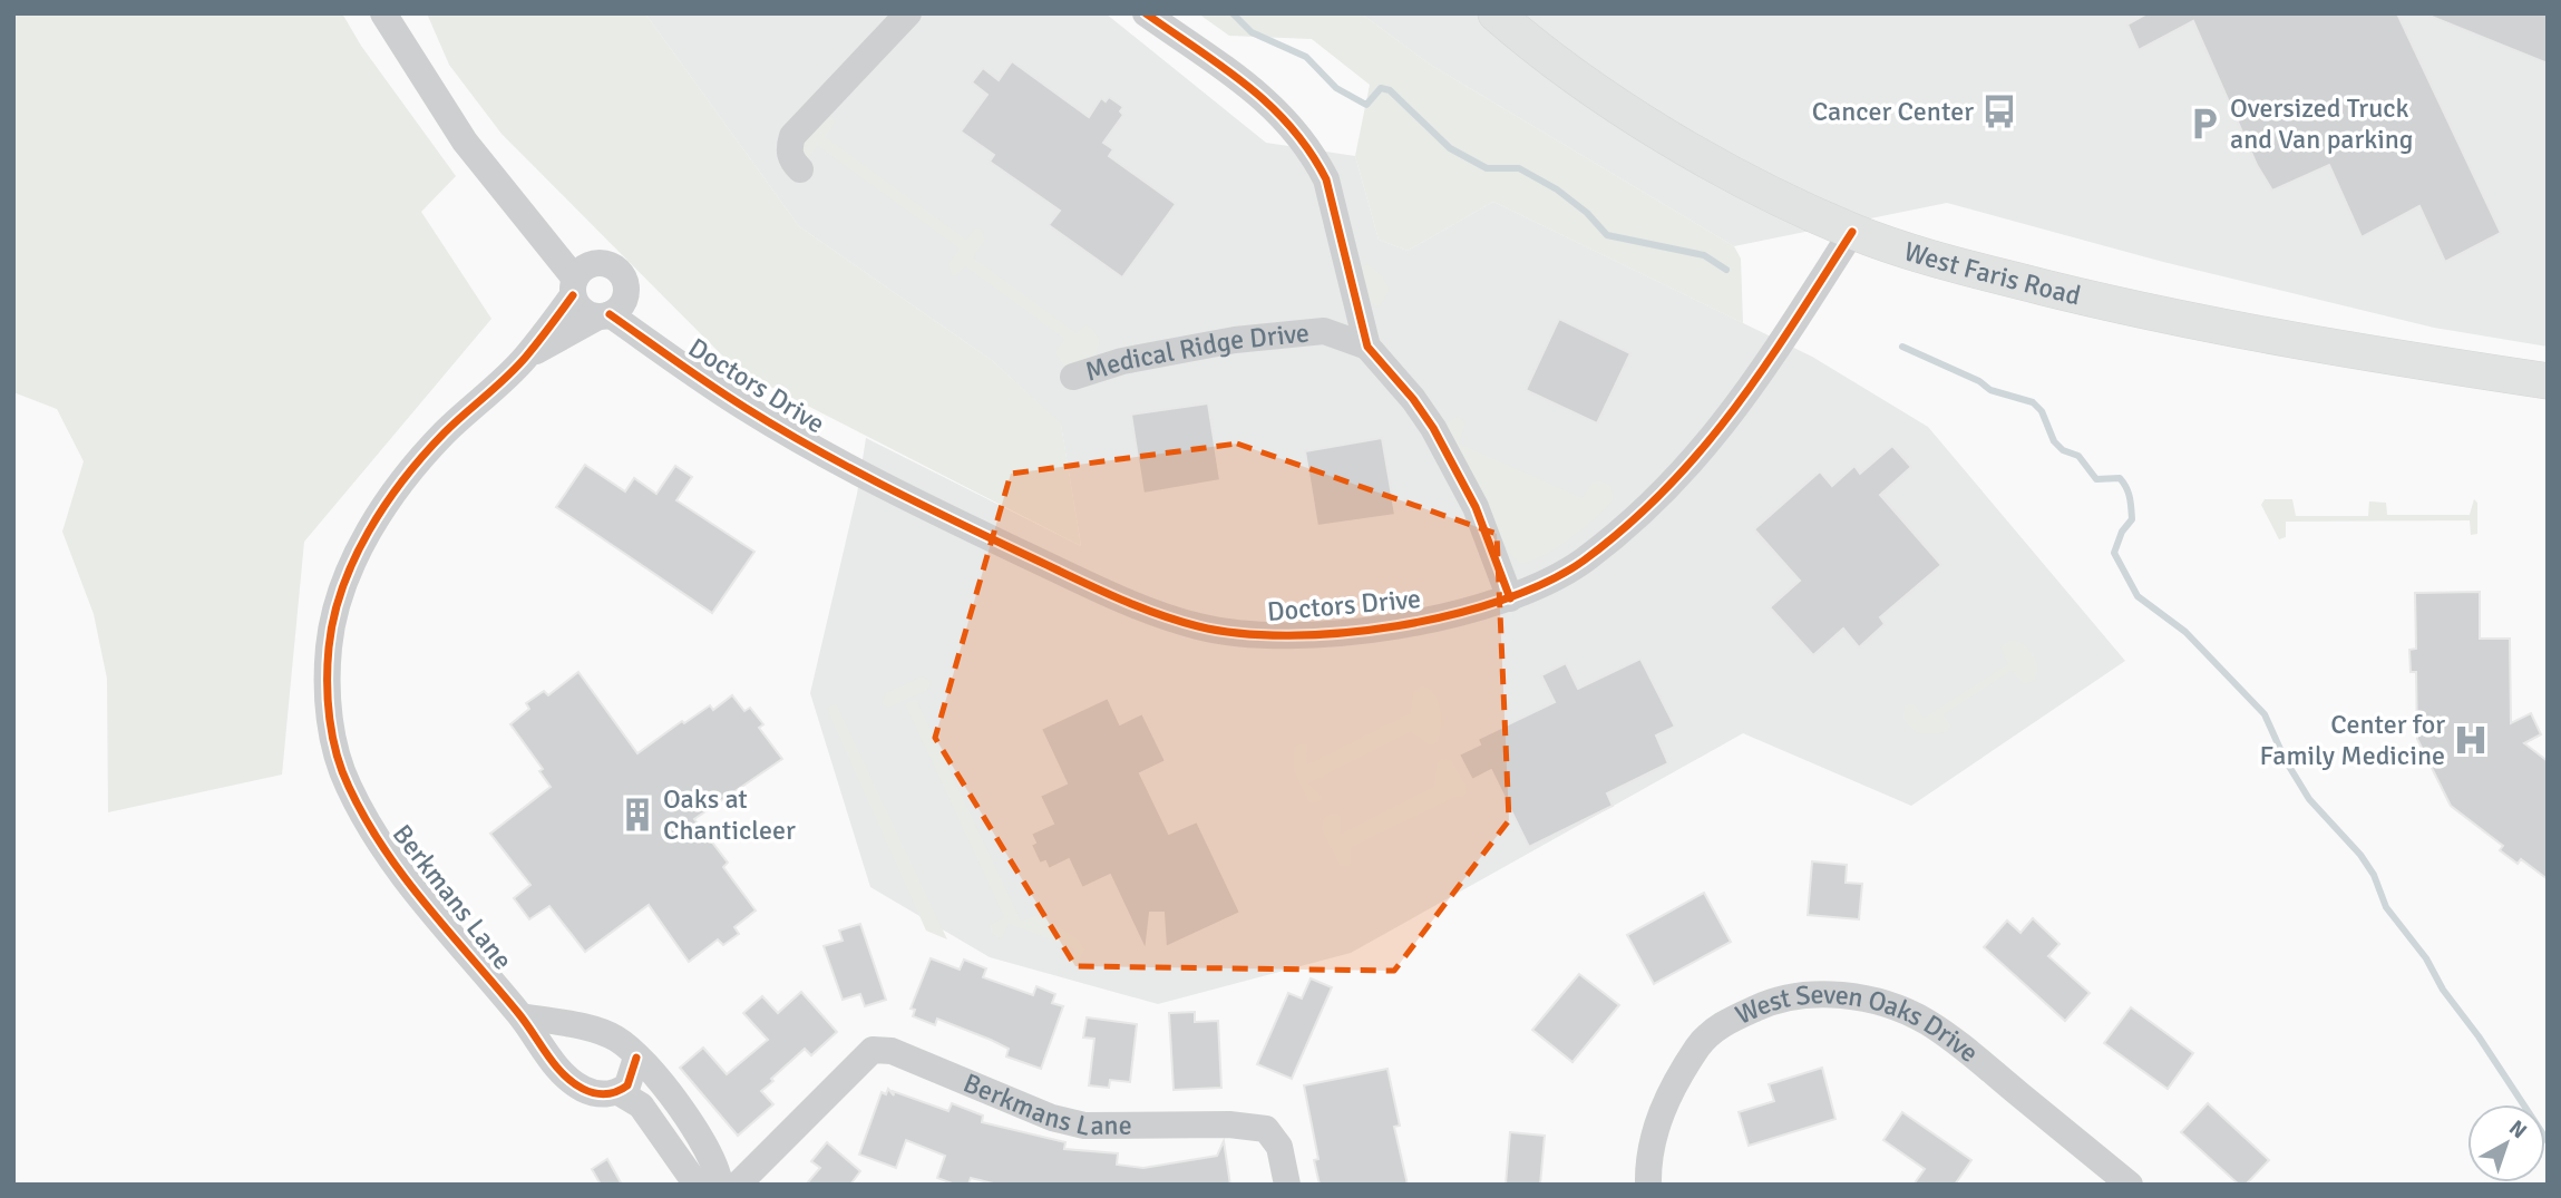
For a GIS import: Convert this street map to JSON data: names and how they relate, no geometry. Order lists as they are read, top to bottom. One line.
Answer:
{"streets":{"main road":["West Faris Road"],"street":["Medical Ridge Drive","Doctors Drive","Berkmans Lane","West Seven Oaks Drive"]},"crossings":[["West Faris Road","Doctors Drive"],["Doctors Drive","Berkmans Lane"]],"places":{"bus stop":["Cancer Center"],"parking":["Oversized Truck and Van parking"],"hospital":["Center for Family Medicine"],"building":["Oaks at Chanticleer"]},"north":"top right"}
